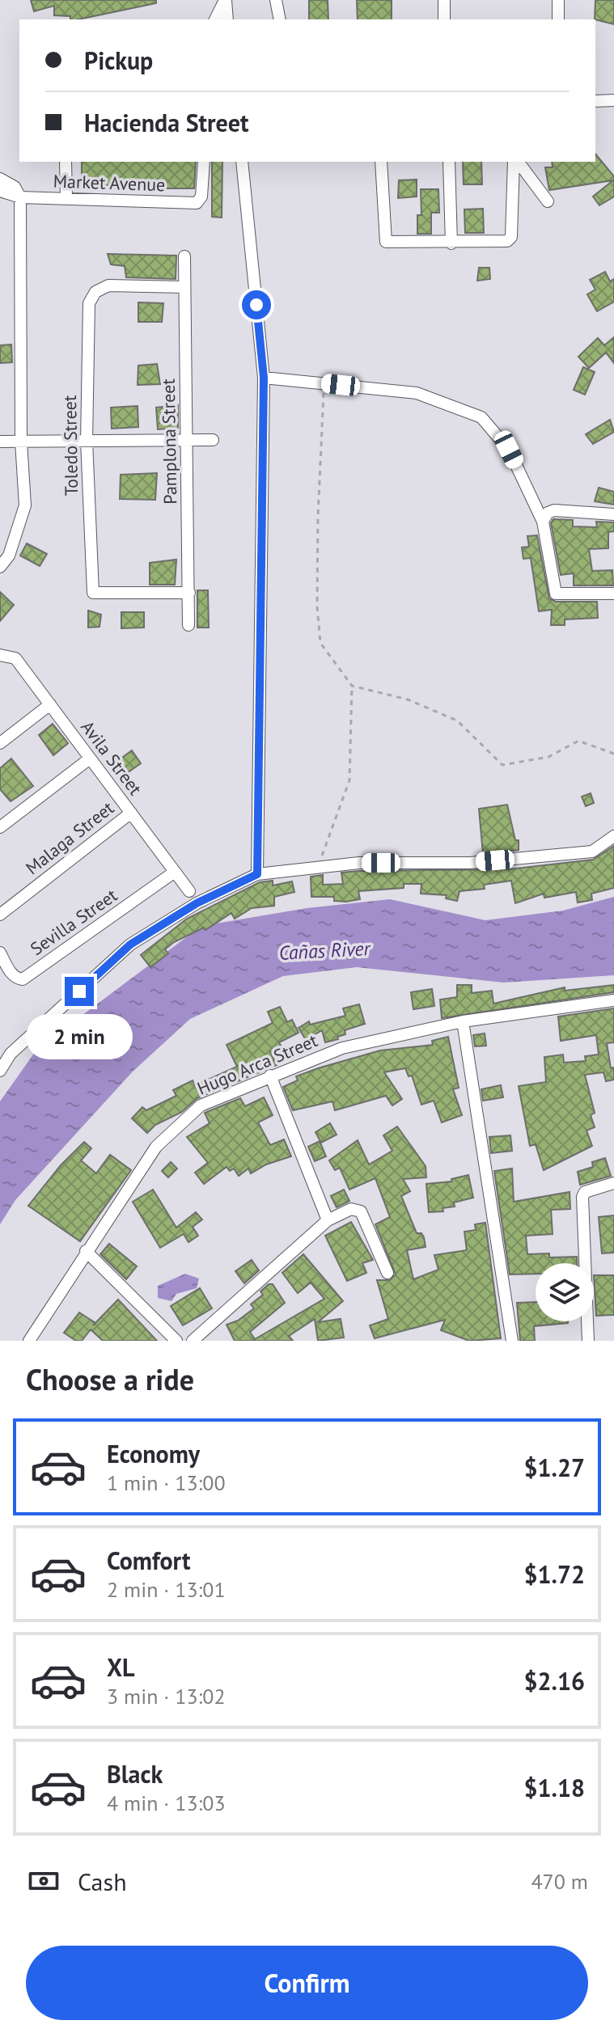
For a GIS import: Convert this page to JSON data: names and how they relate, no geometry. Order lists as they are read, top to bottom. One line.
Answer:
{"streets":{"street":["Market Avenue","Pamplona Street","Toledo Street","Avila Street","Malaga Street","Sevilla Street","Hugo Arca Street"]},"crossings":[["Pamplona Street","Toledo Street"],["Avila Street","Malaga Street"],["Avila Street","Sevilla Street"]],"water":["Cañas River"],"page":{"banner":["Pickup","Hacienda Street"],"bubble":"2 min","heading":"Choose a ride","list":[{"name":"Economy","note":"1 min · 13:00","value":"$1.27"},{"name":"Comfort","note":"2 min · 13:01","value":"$1.72"},{"name":"XL","note":"3 min · 13:02","value":"$2.16"},{"name":"Black","note":"4 min · 13:03","value":"$1.18"}],"pay":["Cash","470 m"],"buttons":"Confirm"}}
